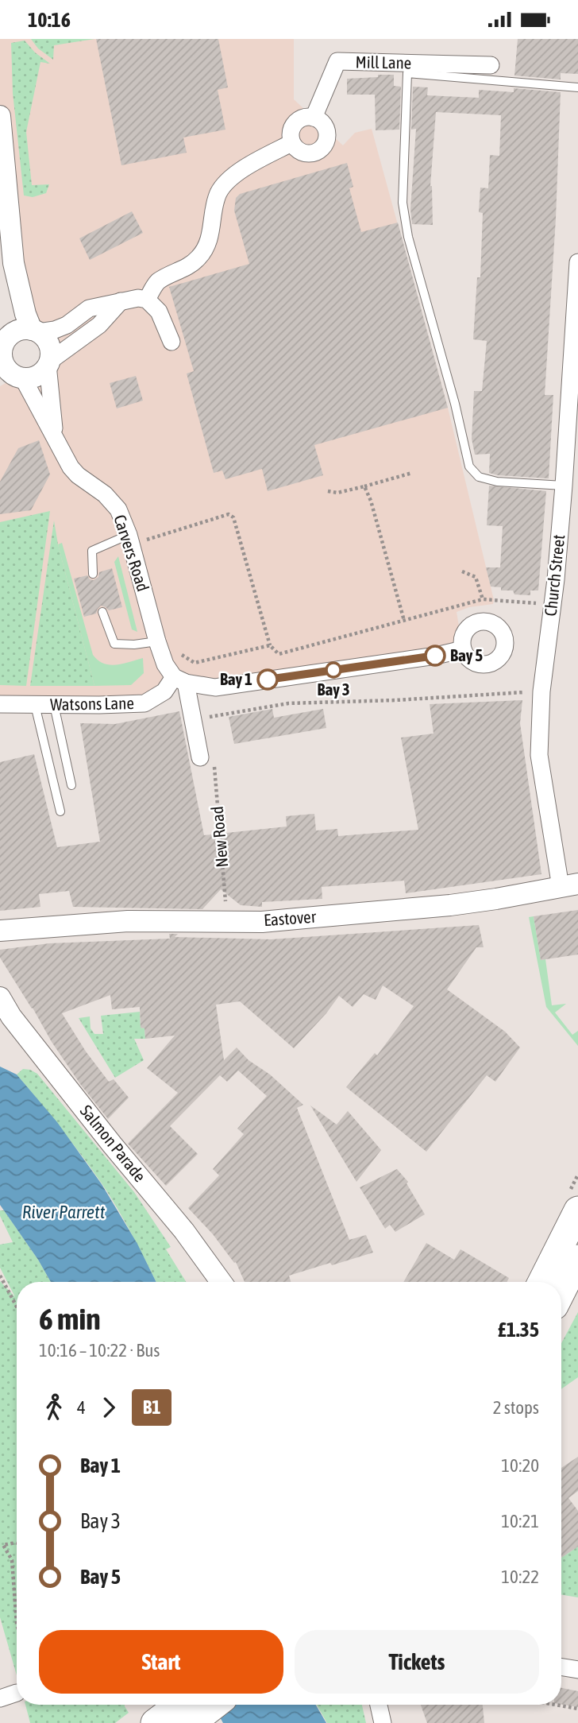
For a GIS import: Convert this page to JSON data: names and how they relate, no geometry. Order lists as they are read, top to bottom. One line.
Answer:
{"streets":{"street":["Mill Lane","Carvers Road","Church Street","Watsons Lane","Eastover","Salmon Parade"],"path":["New Road"]},"crossings":[["Carvers Road","Watsons Lane"],["Church Street","Eastover"]],"water":["River Parrett"],"places":["Bay 5","Bay 3","Bay 1"],"lines":["bus line B1"],"page":{"status":"10:16","heading":["6 min","10:16 – 10:22 · Bus","£1.35"],"legs":["4","B1","2 stops"],"list":[{"name":"Bay 1","value":"10:20"},{"name":"Bay 3","value":"10:21"},{"name":"Bay 5","value":"10:22"}],"buttons":["Start","Tickets"]}}
